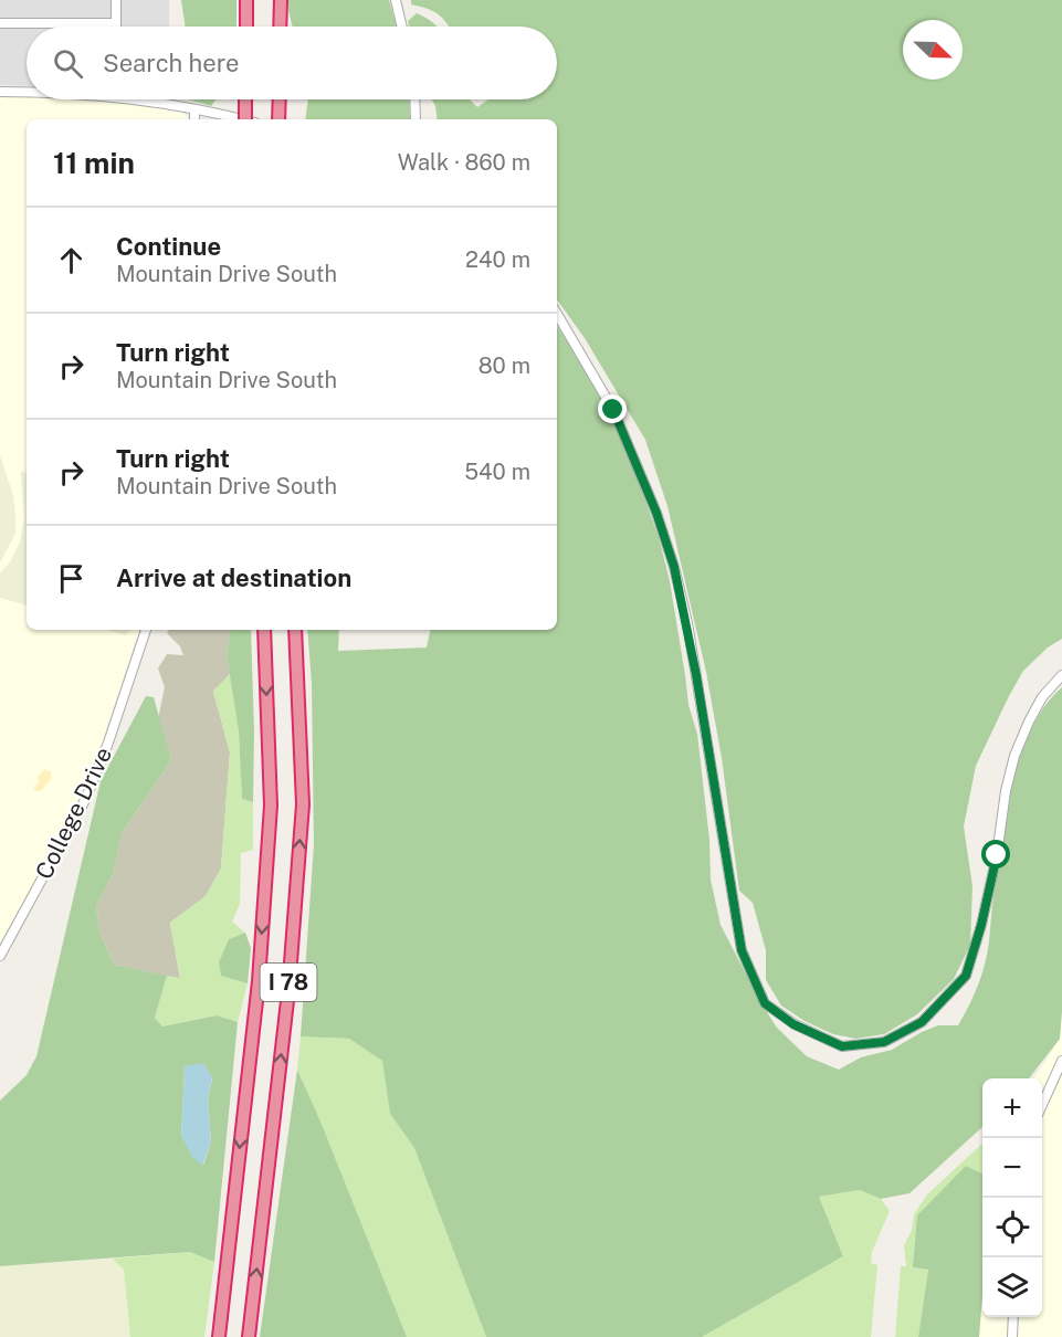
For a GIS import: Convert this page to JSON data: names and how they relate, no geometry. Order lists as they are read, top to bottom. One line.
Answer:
{"streets":{"highway":["I 78"],"street":["College Drive"]},"north":"bottom right","page":{"search":"Search here","heading":["11 min","Walk · 860 m"],"list":[["Continue","Mountain Drive South","240 m"],["Turn right","Mountain Drive South","80 m"],["Turn right","Mountain Drive South","540 m"],"Arrive at destination"],"map_buttons":["+","−"]}}
